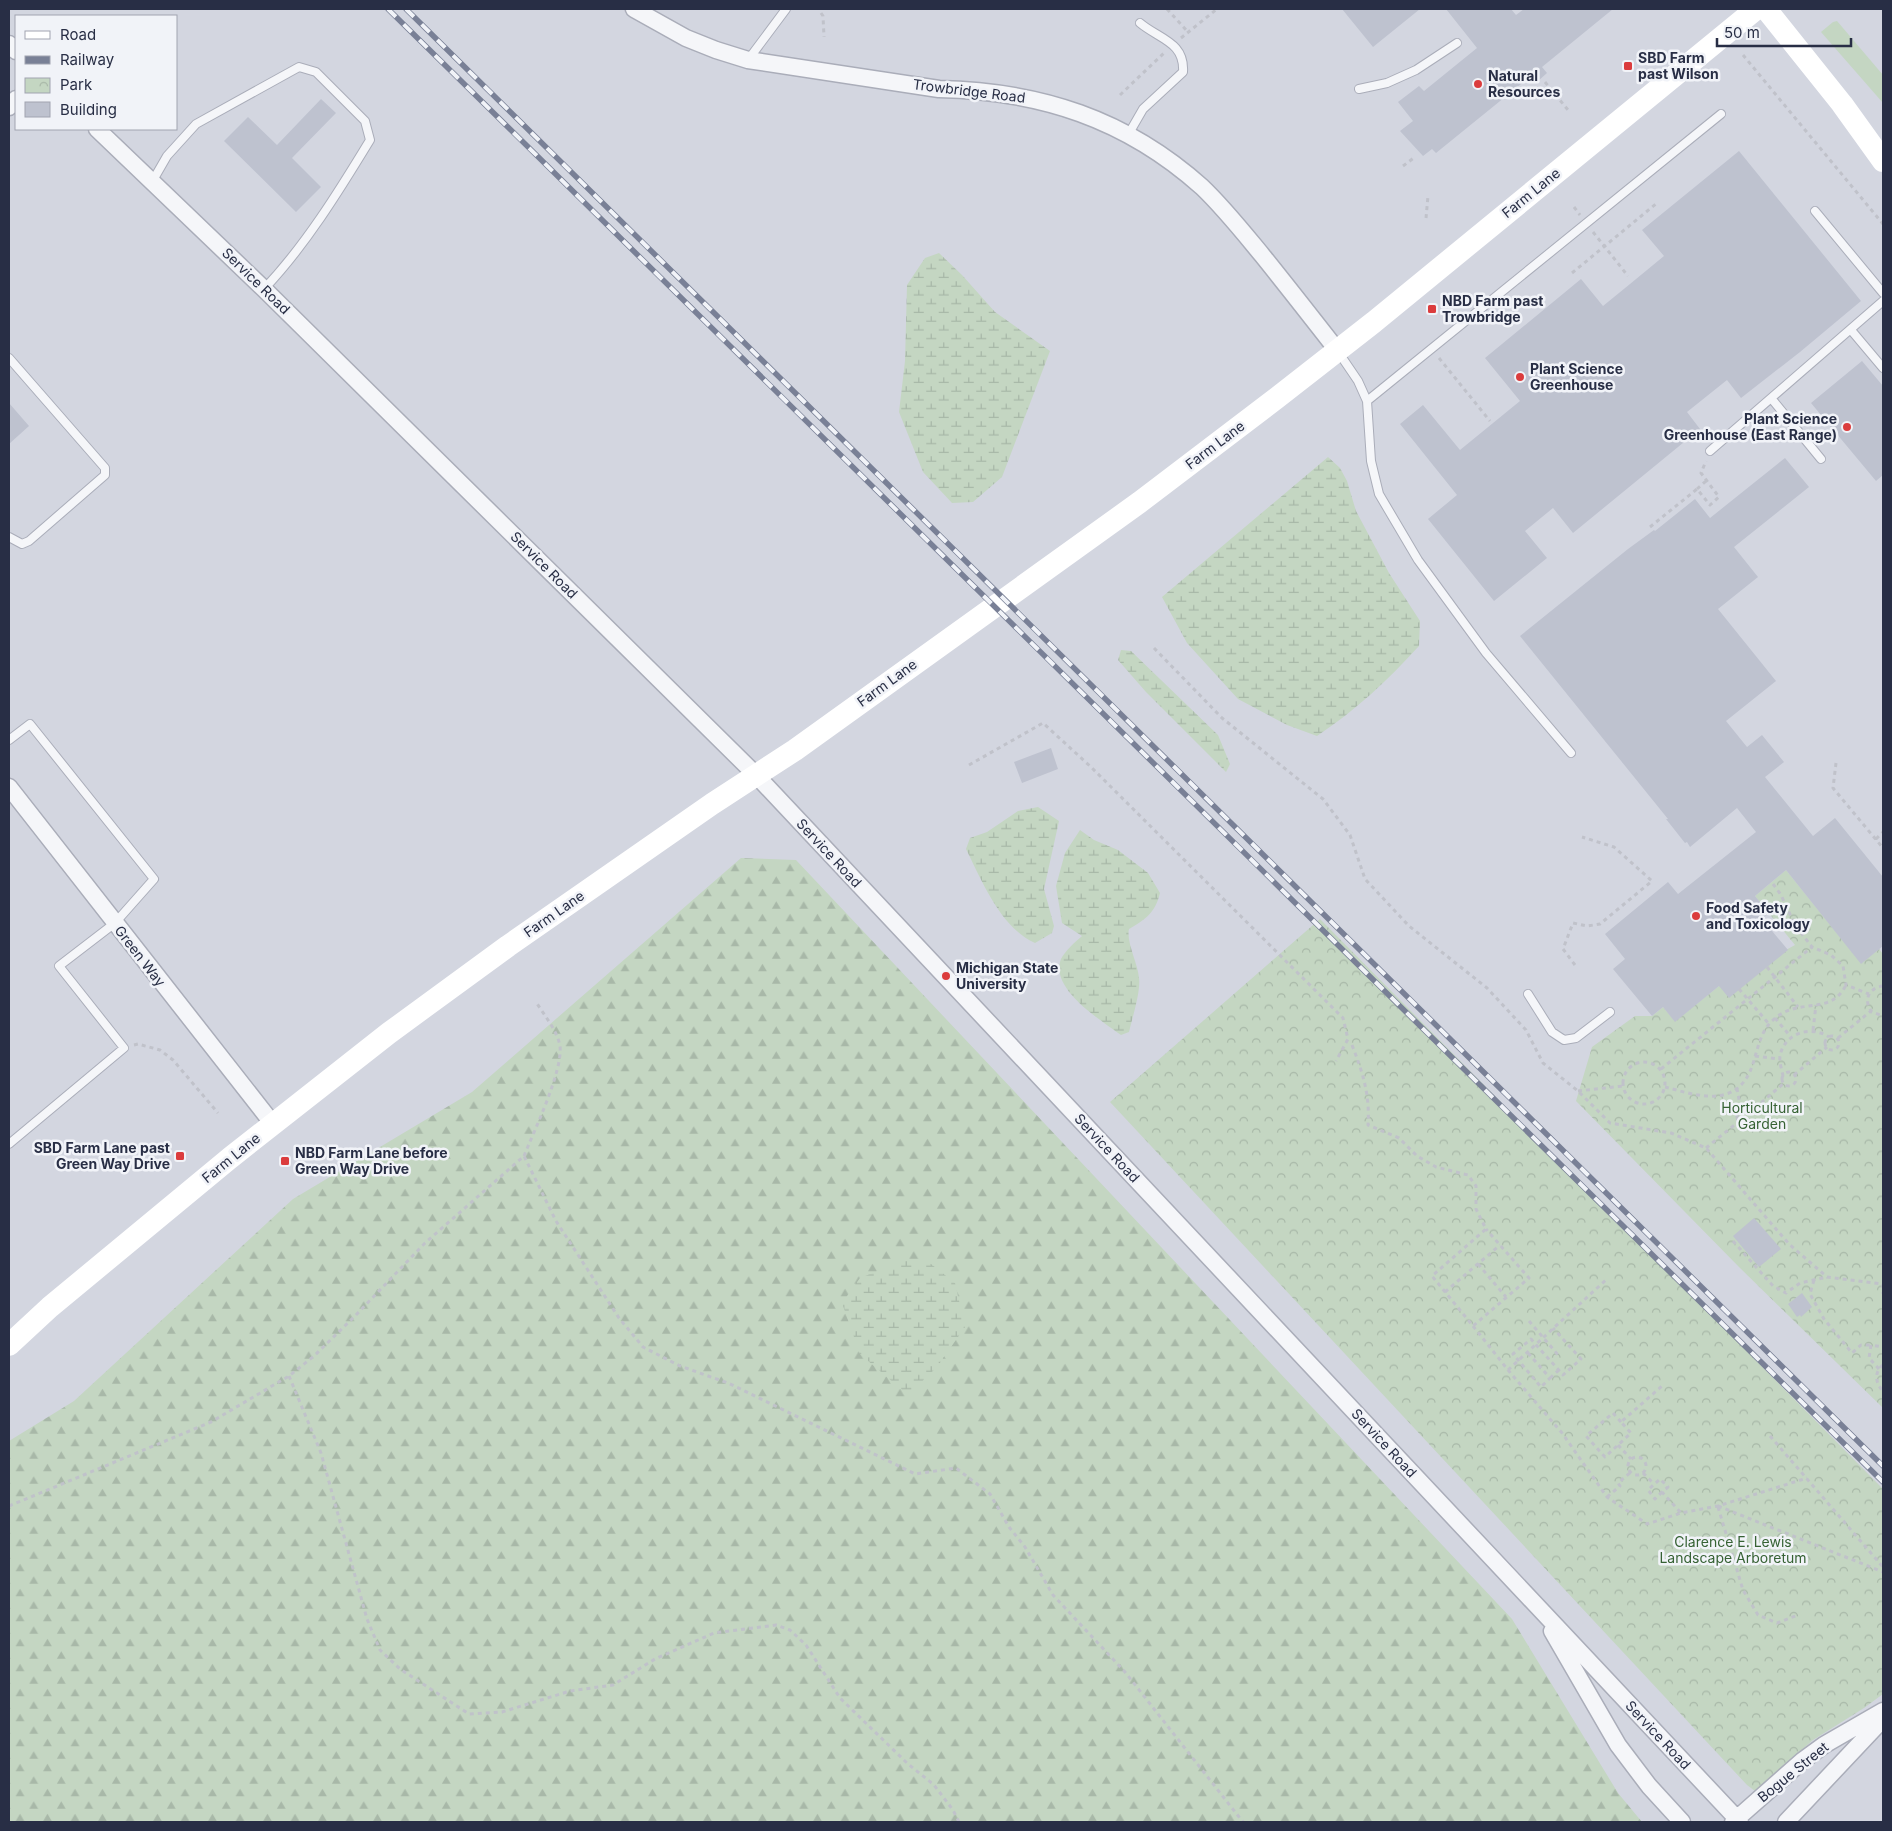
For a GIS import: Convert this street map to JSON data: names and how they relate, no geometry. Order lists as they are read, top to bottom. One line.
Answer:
{"streets":{"street":["Trowbridge Road","Farm Lane","Service Road","Green Way","Bogue Street"]},"crossings":[["Trowbridge Road","Farm Lane"],["Farm Lane","Service Road"],["Farm Lane","Green Way"],["Service Road","Bogue Street"]],"parks":["Horticultural Garden","Clarence E. Lewis Landscape Arboretum"],"places":{"transit":["SBD Farm past Wilson","NBD Farm past Trowbridge","SBD Farm Lane past Green Way Drive","NBD Farm Lane before Green Way Drive"],"other":["Natural Resources","Plant Science Greenhouse","Plant Science Greenhouse (East Range)","Food Safety and Toxicology","Michigan State University"]},"legend":["Road","Railway","Park","Building"],"scale_bar":"50 m"}
